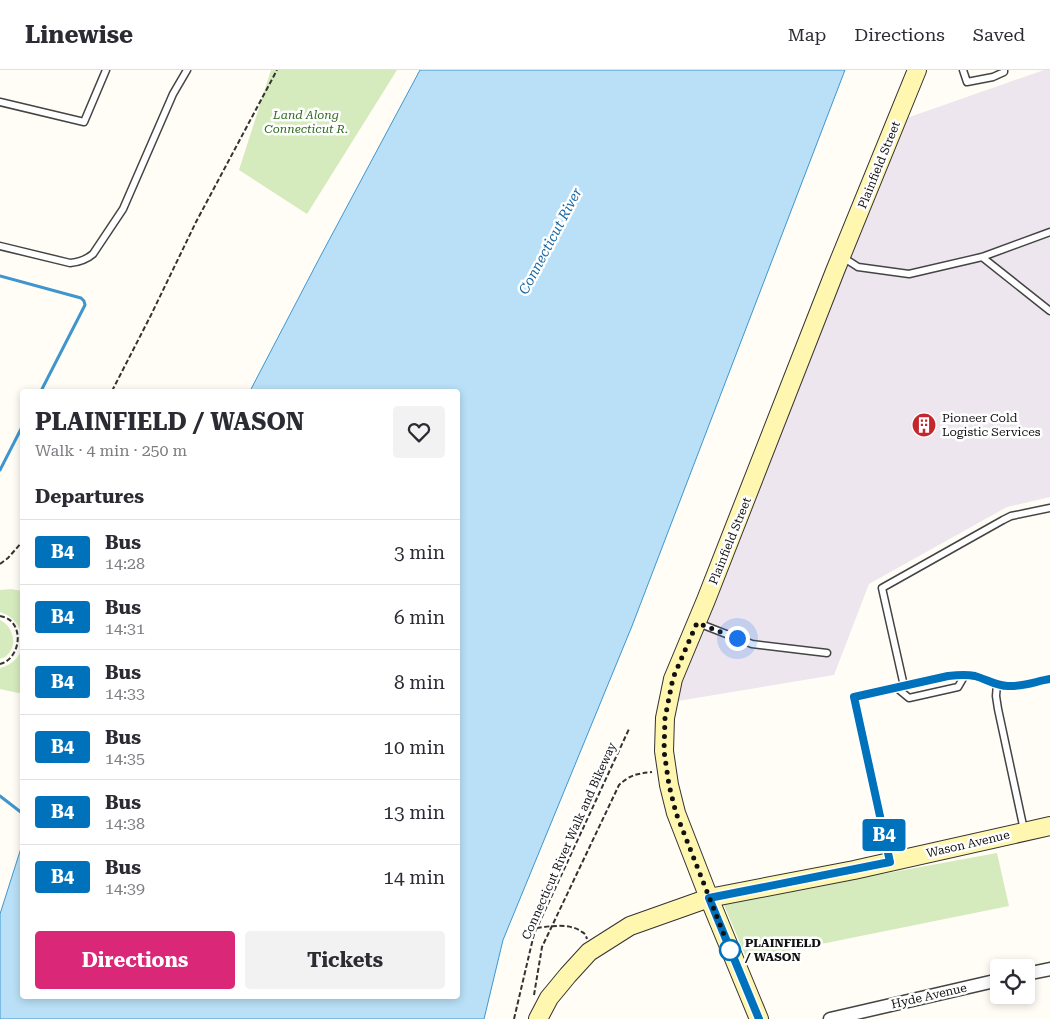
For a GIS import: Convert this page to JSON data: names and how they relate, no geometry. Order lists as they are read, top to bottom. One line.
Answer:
{"streets":{"street":["Plainfield Street","Wason Avenue","Hyde Avenue"],"path":["Connecticut River Walk and Bikeway"]},"crossings":[["Plainfield Street","Wason Avenue"]],"water":["Connecticut River"],"parks":["Land Along Connecticut R."],"places":{"building":["Pioneer Cold Logistic Services"],"other":["PLAINFIELD / WASON"]},"lines":["bus line B4"],"page":{"header":"Linewise","nav":["Map","Directions","Saved"],"on_map":"B4","heading":[["PLAINFIELD / WASON","Walk · 4 min · 250 m"],"Departures"],"list":[{"mark":"B4","name":"Bus","note":"14:28","value":"3 min"},{"mark":"B4","name":"Bus","note":"14:31","value":"6 min"},{"mark":"B4","name":"Bus","note":"14:33","value":"8 min"},{"mark":"B4","name":"Bus","note":"14:35","value":"10 min"},{"mark":"B4","name":"Bus","note":"14:38","value":"13 min"},{"mark":"B4","name":"Bus","note":"14:39","value":"14 min"}],"buttons":["Directions","Tickets"]}}
